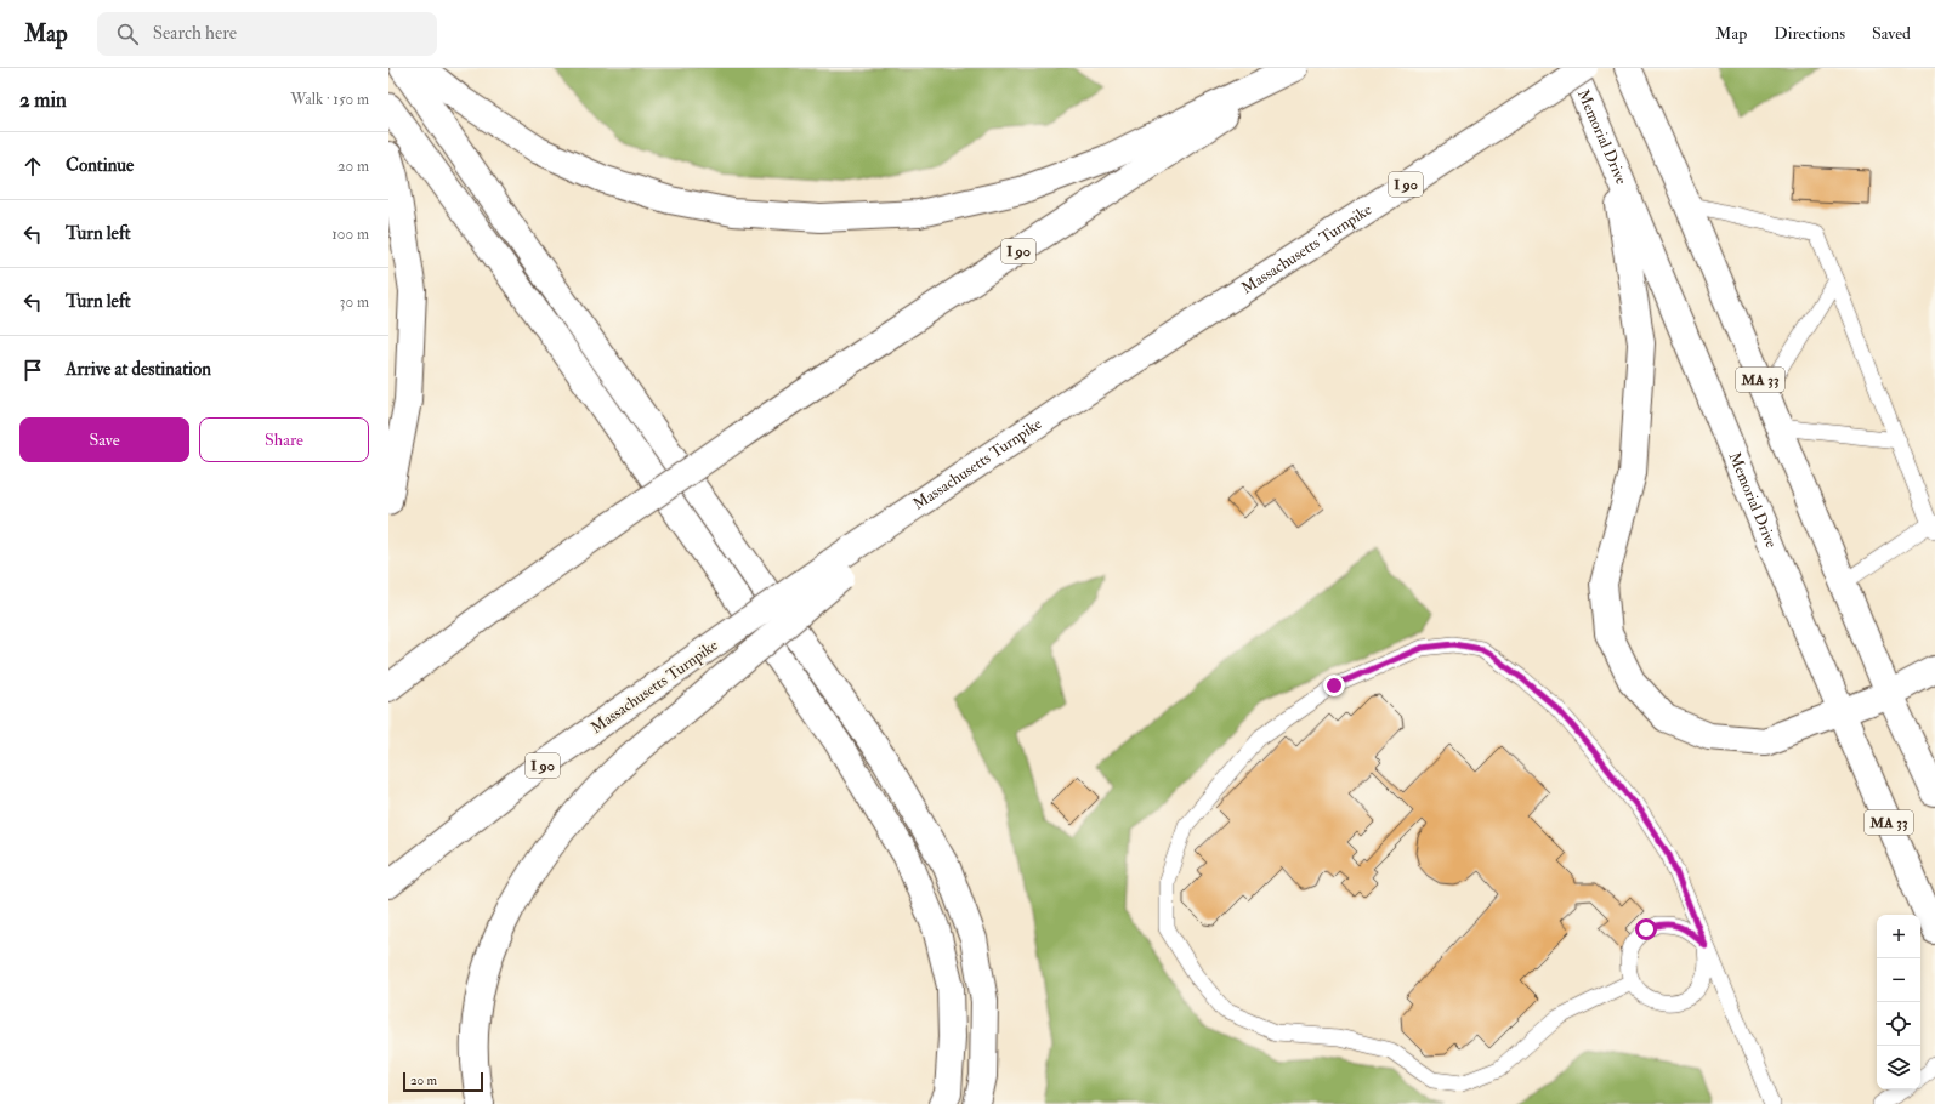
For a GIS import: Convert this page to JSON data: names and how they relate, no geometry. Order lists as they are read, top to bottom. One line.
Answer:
{"streets":{"main road":["Memorial Drive","I 90","Massachusetts Turnpike","MA 33"]},"scale_bar":"20 m","page":{"header":"Map","search":"Search here","nav":["Map","Directions","Saved"],"heading":["2 min","Walk · 150 m"],"list":[["Continue","20 m"],["Turn left","100 m"],["Turn left","30 m"],"Arrive at destination"],"buttons":["Save","Share"],"map_buttons":["+","−"],"scale":"20 m"}}
